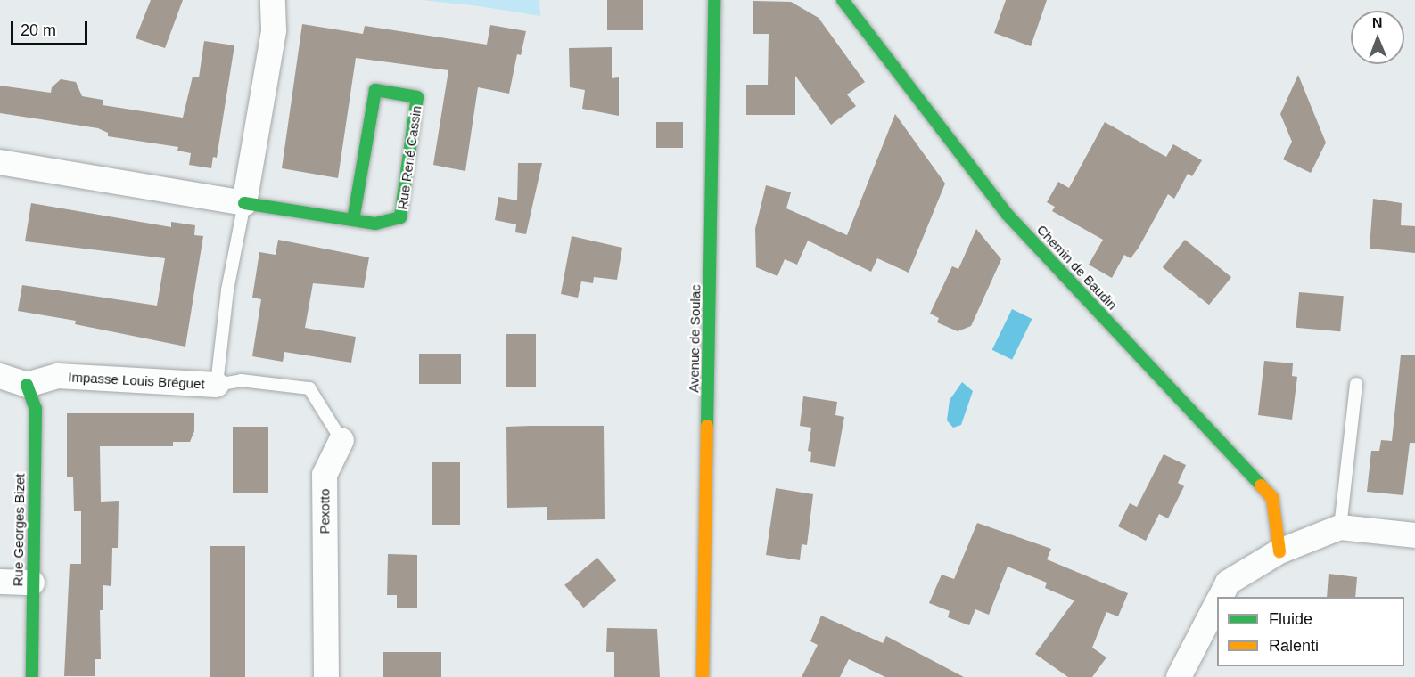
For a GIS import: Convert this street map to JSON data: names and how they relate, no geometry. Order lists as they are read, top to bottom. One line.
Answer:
{"streets":{"street":["Rue René Cassin","Chemin de Baudin","Avenue de Soulac","Impasse Louis Bréguet","Pexotto","Rue Georges Bizet"]},"crossings":[["Rue René Cassin","Impasse Louis Bréguet"],["Impasse Louis Bréguet","Pexotto"],["Impasse Louis Bréguet","Rue Georges Bizet"]],"legend":["Fluide","Ralenti"],"scale_bar":"20 m","north":"top"}
